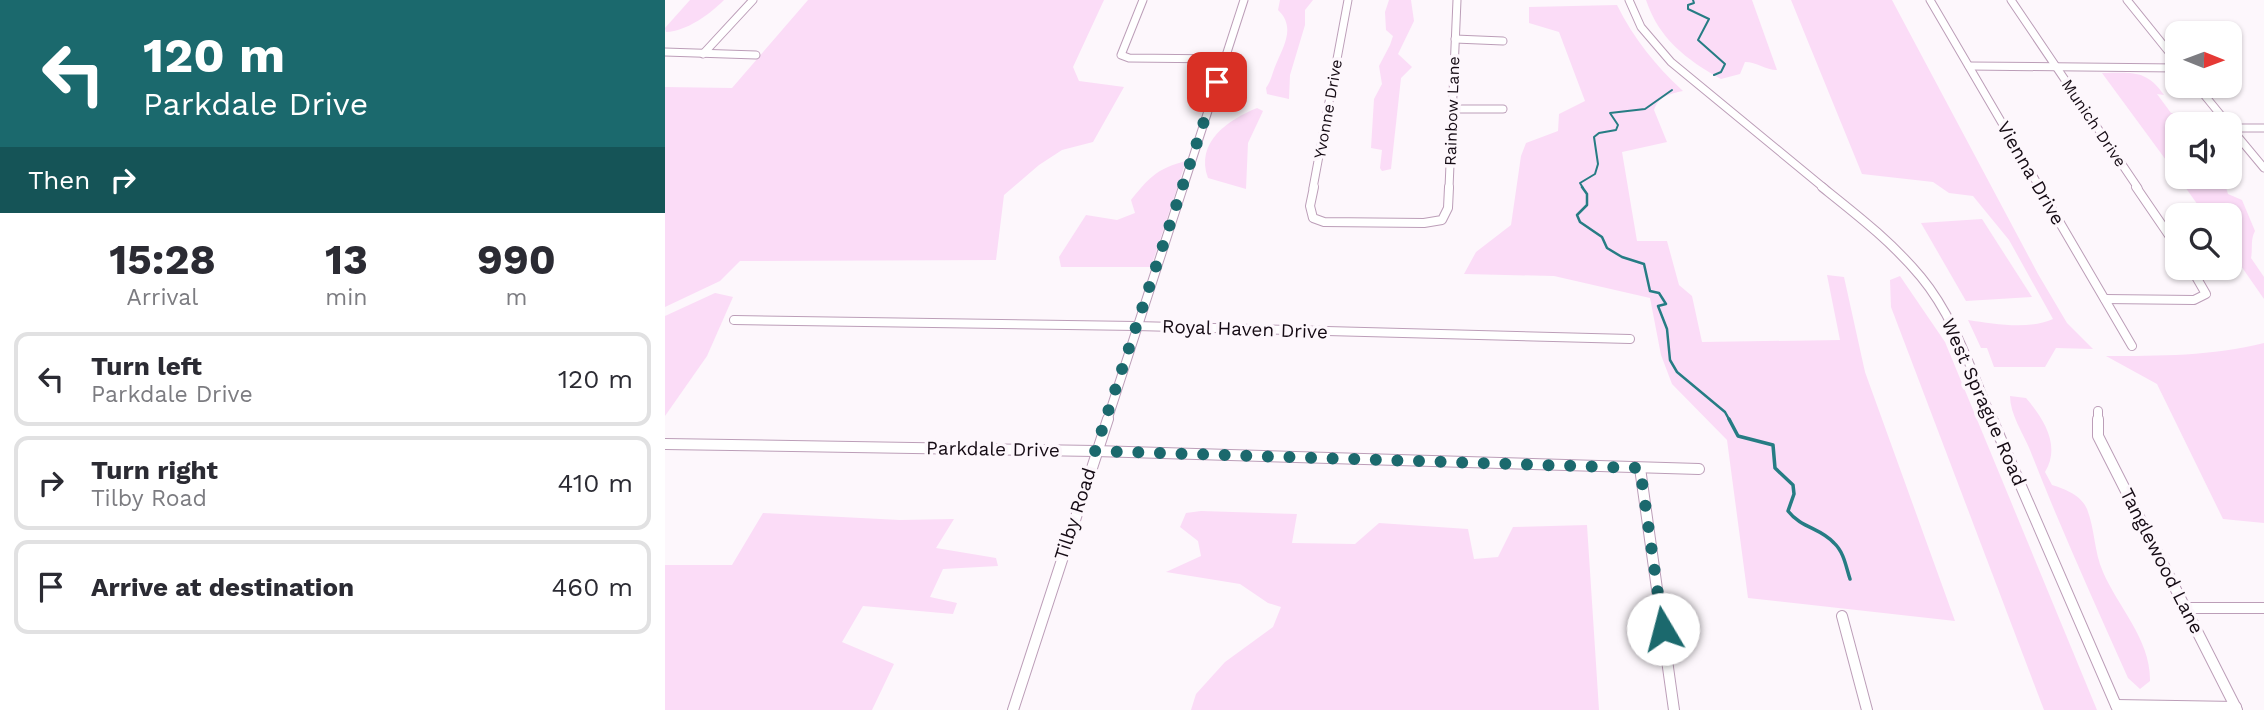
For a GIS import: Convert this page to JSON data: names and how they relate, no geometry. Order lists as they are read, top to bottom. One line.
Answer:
{"streets":{"street":["Yvonne Drive","Rainbow Lane","Munich Drive","Vienna Drive","Royal Haven Drive","West Sprague Road","Parkdale Drive","Tilby Road","Tanglewood Lane"]},"crossings":[["Yvonne Drive","Rainbow Lane"],["Royal Haven Drive","Tilby Road"],["Parkdale Drive","Tilby Road"]],"north":"right","page":{"turn":["120 m","Parkdale Drive"],"then":"Then","eta":["15:28","Arrival","13","min","990","m"],"list":[{"name":"Turn left","note":"Parkdale Drive","value":"120 m"},{"name":"Turn right","note":"Tilby Road","value":"410 m"},{"name":"Arrive at destination","value":"460 m"}]}}
